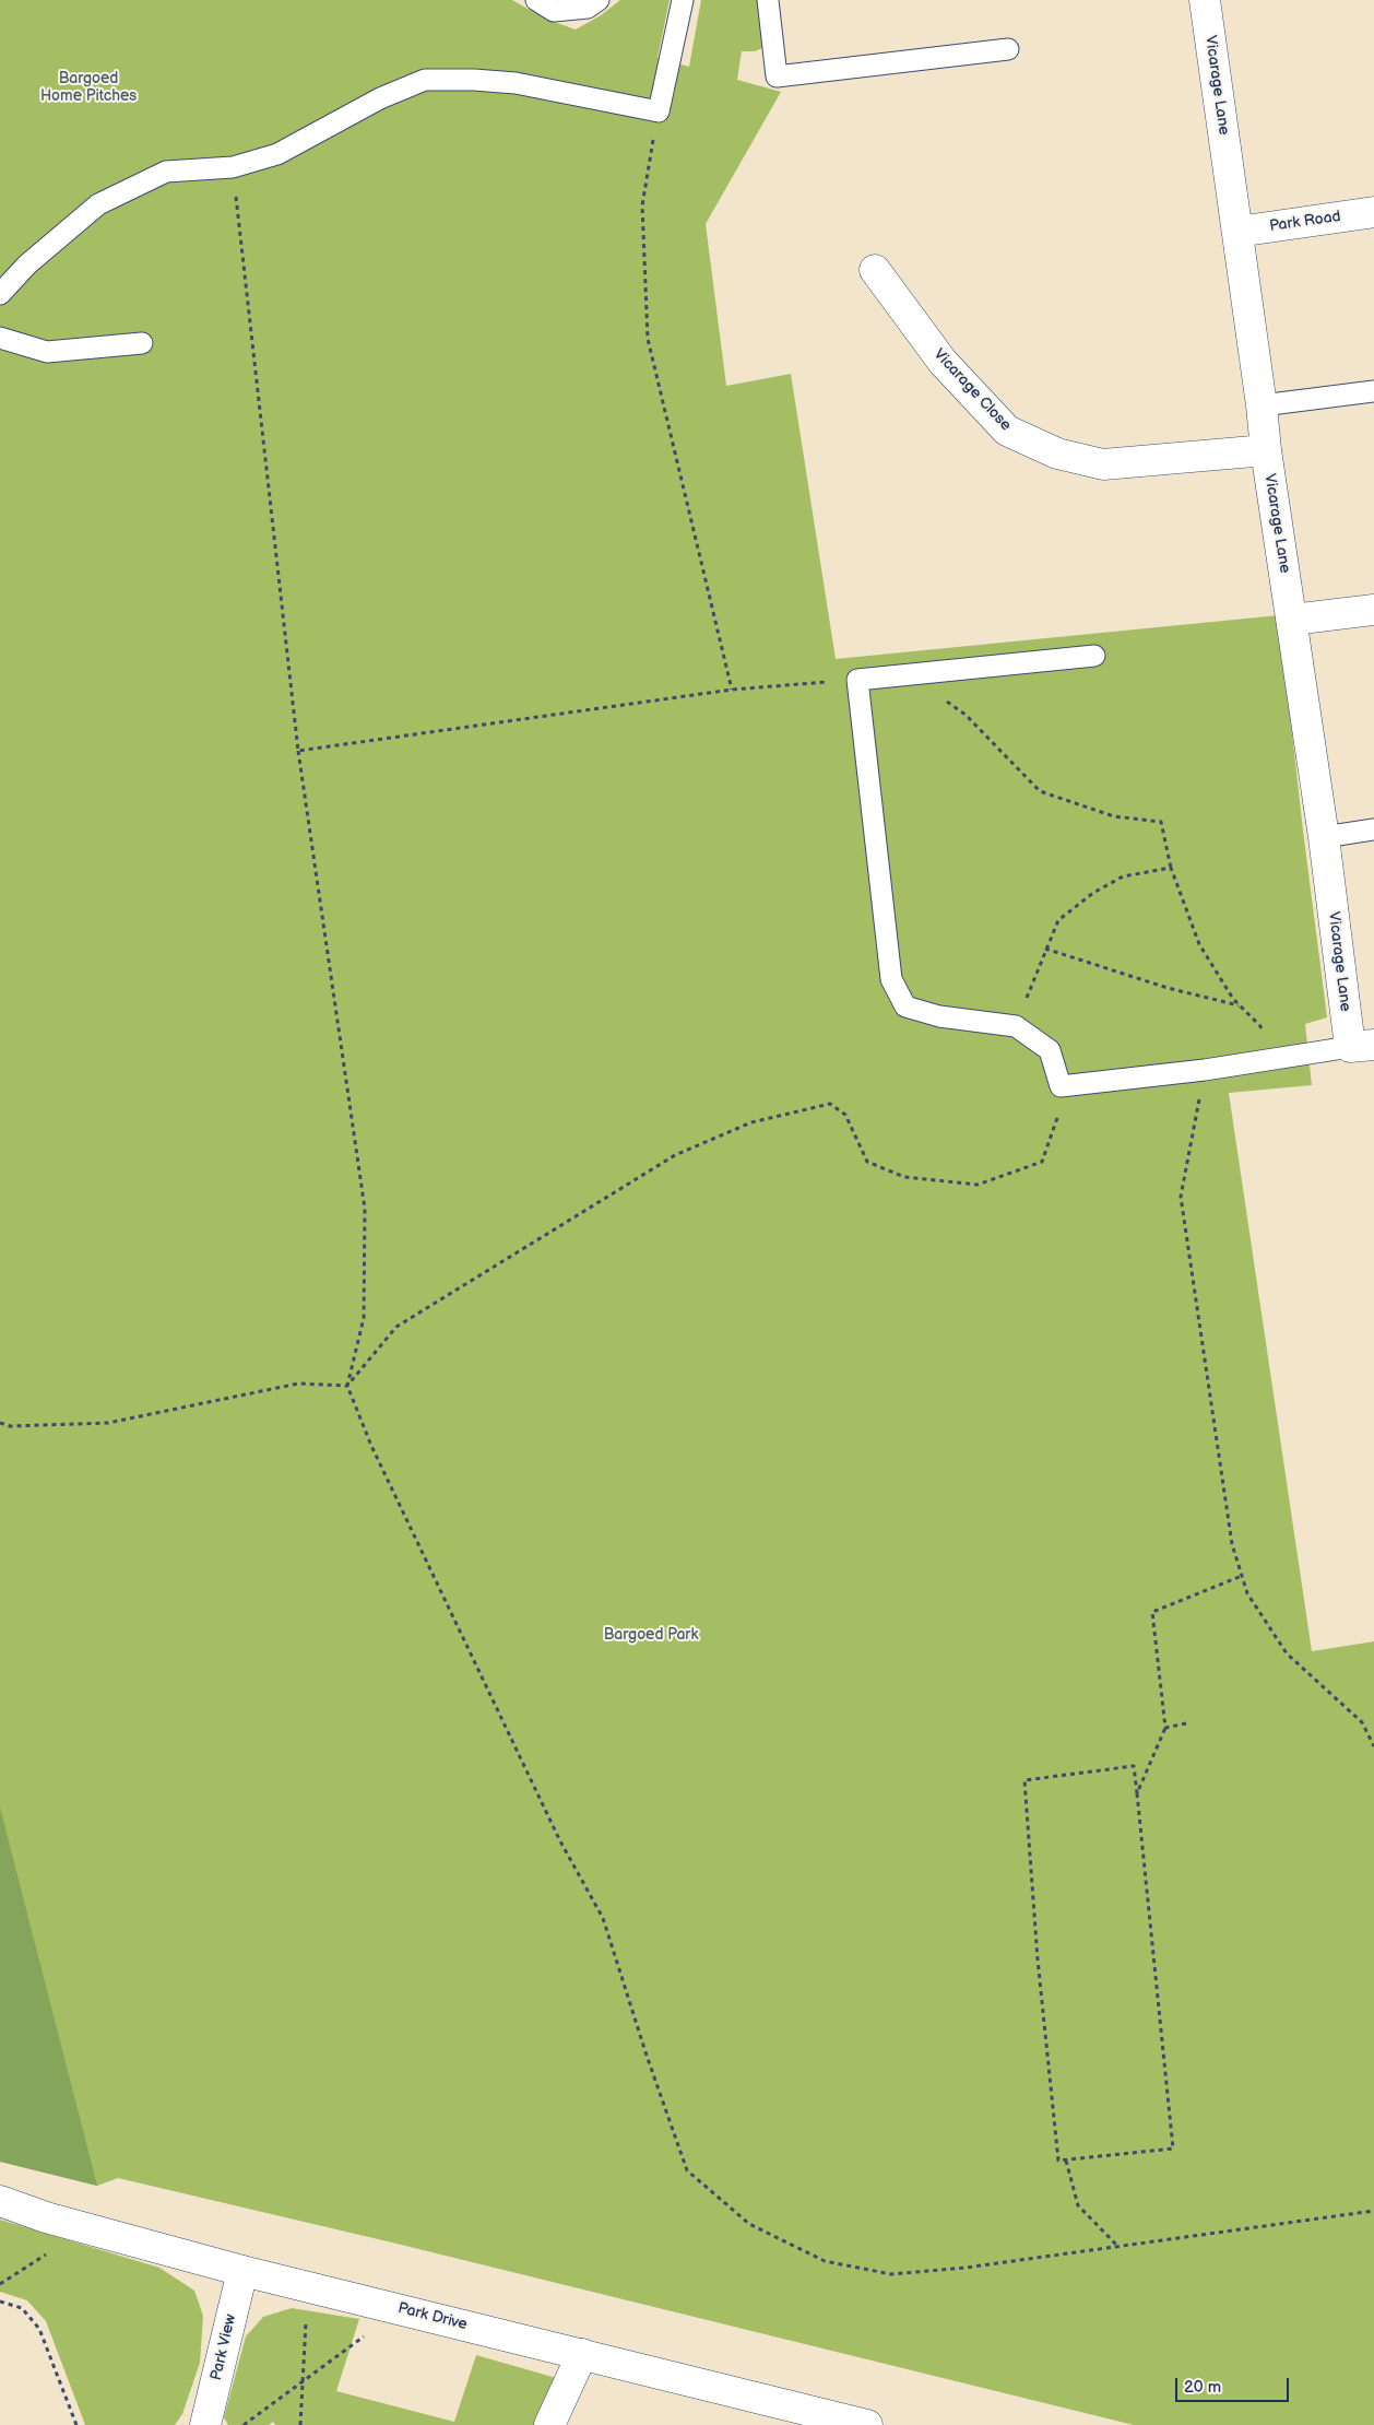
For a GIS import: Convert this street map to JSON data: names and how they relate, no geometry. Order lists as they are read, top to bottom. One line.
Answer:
{"streets":{"street":["Vicarage Lane","Park Road","Vicarage Close","Park Drive","Park View"]},"crossings":[["Vicarage Lane","Park Road"],["Vicarage Lane","Vicarage Close"],["Park Drive","Park View"]],"parks":["Bargoed Home Pitches","Bargoed Park"],"scale_bar":"20 m"}
